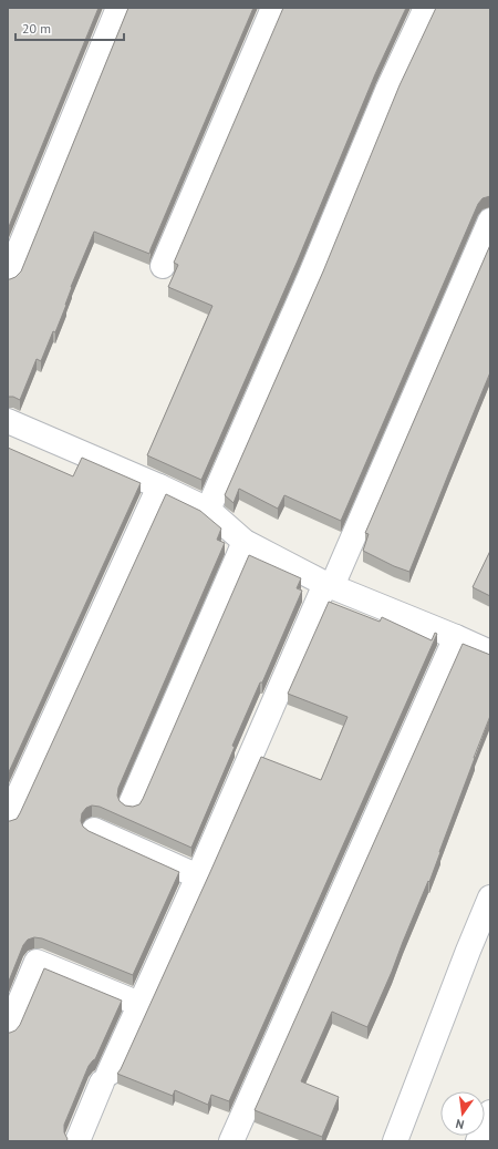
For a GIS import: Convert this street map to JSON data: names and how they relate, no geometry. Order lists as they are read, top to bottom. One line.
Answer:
{"scale_bar":"20 m","north":"bottom"}
